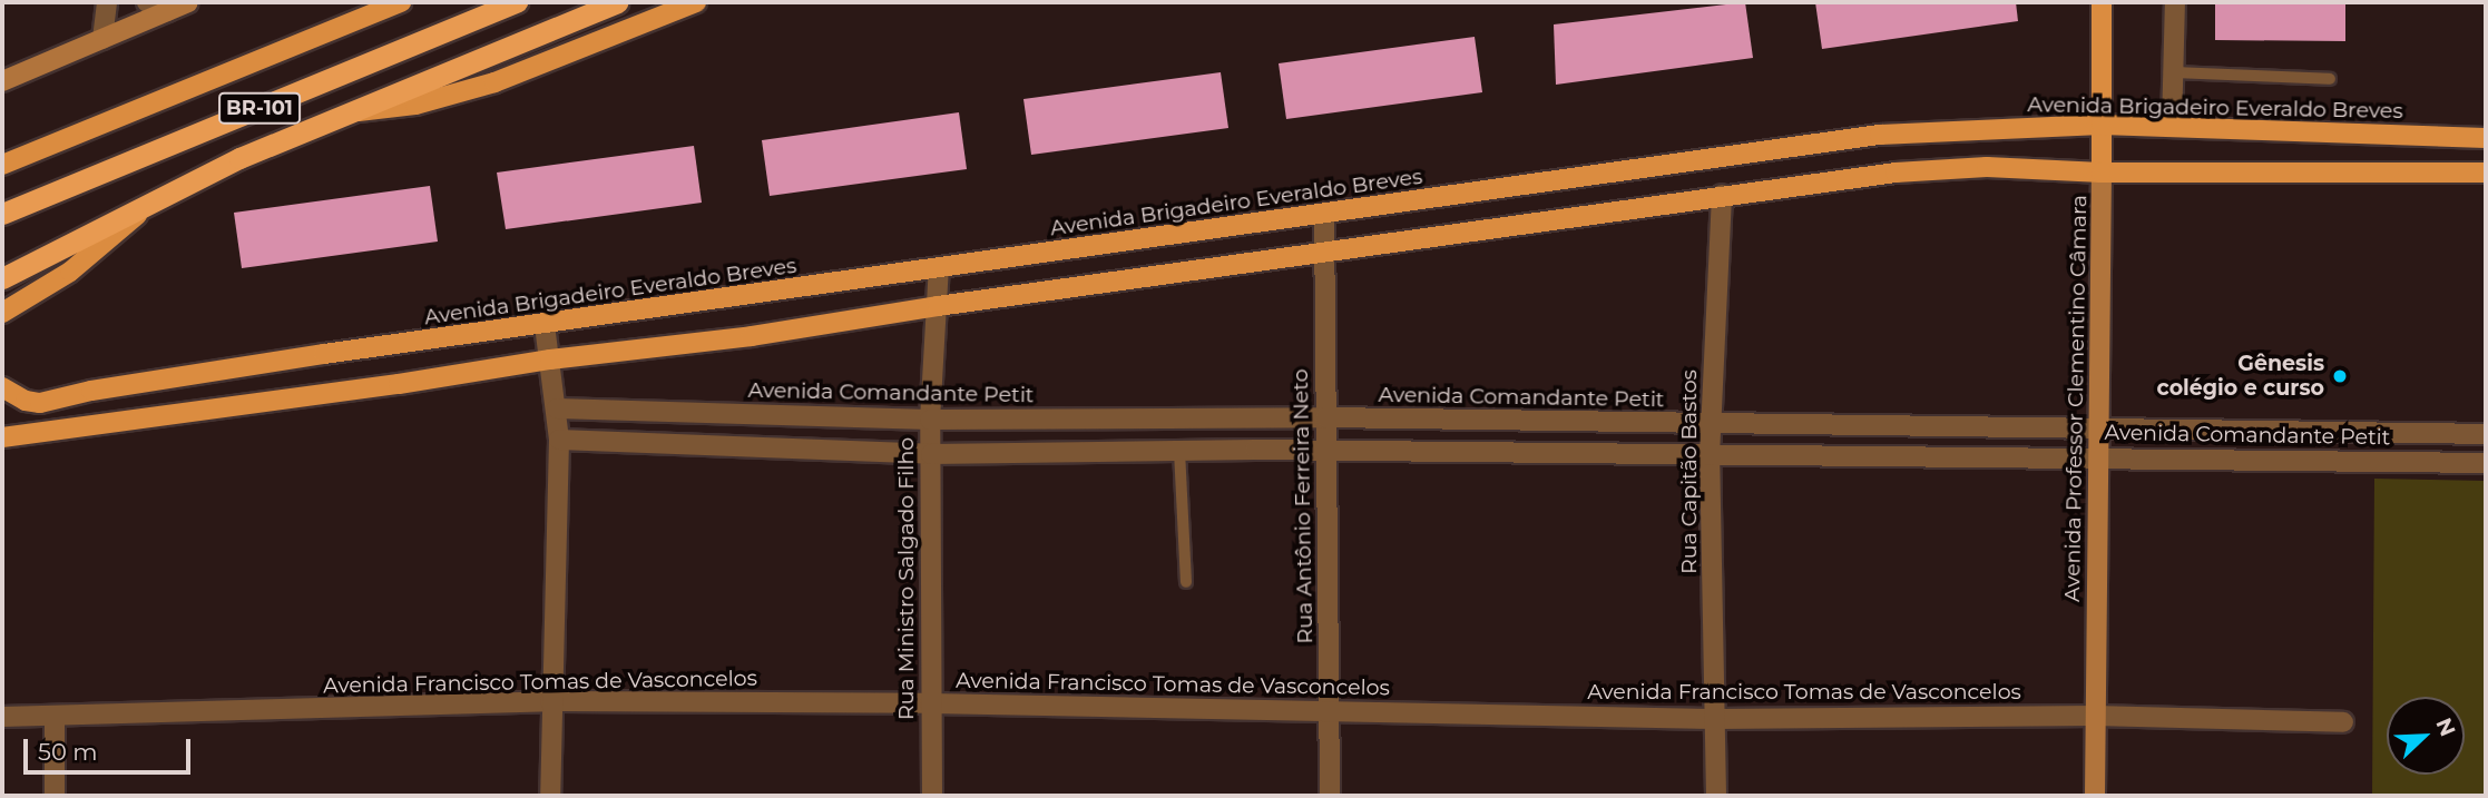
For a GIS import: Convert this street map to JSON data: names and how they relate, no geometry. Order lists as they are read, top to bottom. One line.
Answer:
{"streets":{"highway":["BR-101"],"main road":["Avenida Brigadeiro Everaldo Breves","Avenida Professor Clementino Câmara"],"street":["Avenida Comandante Petit","Rua Capitão Bastos","Rua Antônio Ferreira Neto","Rua Ministro Salgado Filho","Avenida Francisco Tomas de Vasconcelos"]},"crossings":[["Avenida Brigadeiro Everaldo Breves","Avenida Professor Clementino Câmara"],["Avenida Brigadeiro Everaldo Breves","Rua Antônio Ferreira Neto"],["Avenida Brigadeiro Everaldo Breves","Rua Ministro Salgado Filho"],["Avenida Comandante Petit","Avenida Professor Clementino Câmara"],["Avenida Comandante Petit","Rua Capitão Bastos"],["Avenida Comandante Petit","Rua Antônio Ferreira Neto"],["Avenida Comandante Petit","Rua Ministro Salgado Filho"],["Avenida Professor Clementino Câmara","Avenida Francisco Tomas de Vasconcelos"],["Rua Capitão Bastos","Avenida Francisco Tomas de Vasconcelos"],["Rua Antônio Ferreira Neto","Avenida Francisco Tomas de Vasconcelos"],["Rua Ministro Salgado Filho","Avenida Francisco Tomas de Vasconcelos"]],"places":["Gênesis colégio e curso"],"scale_bar":"50 m","north":"top right"}
